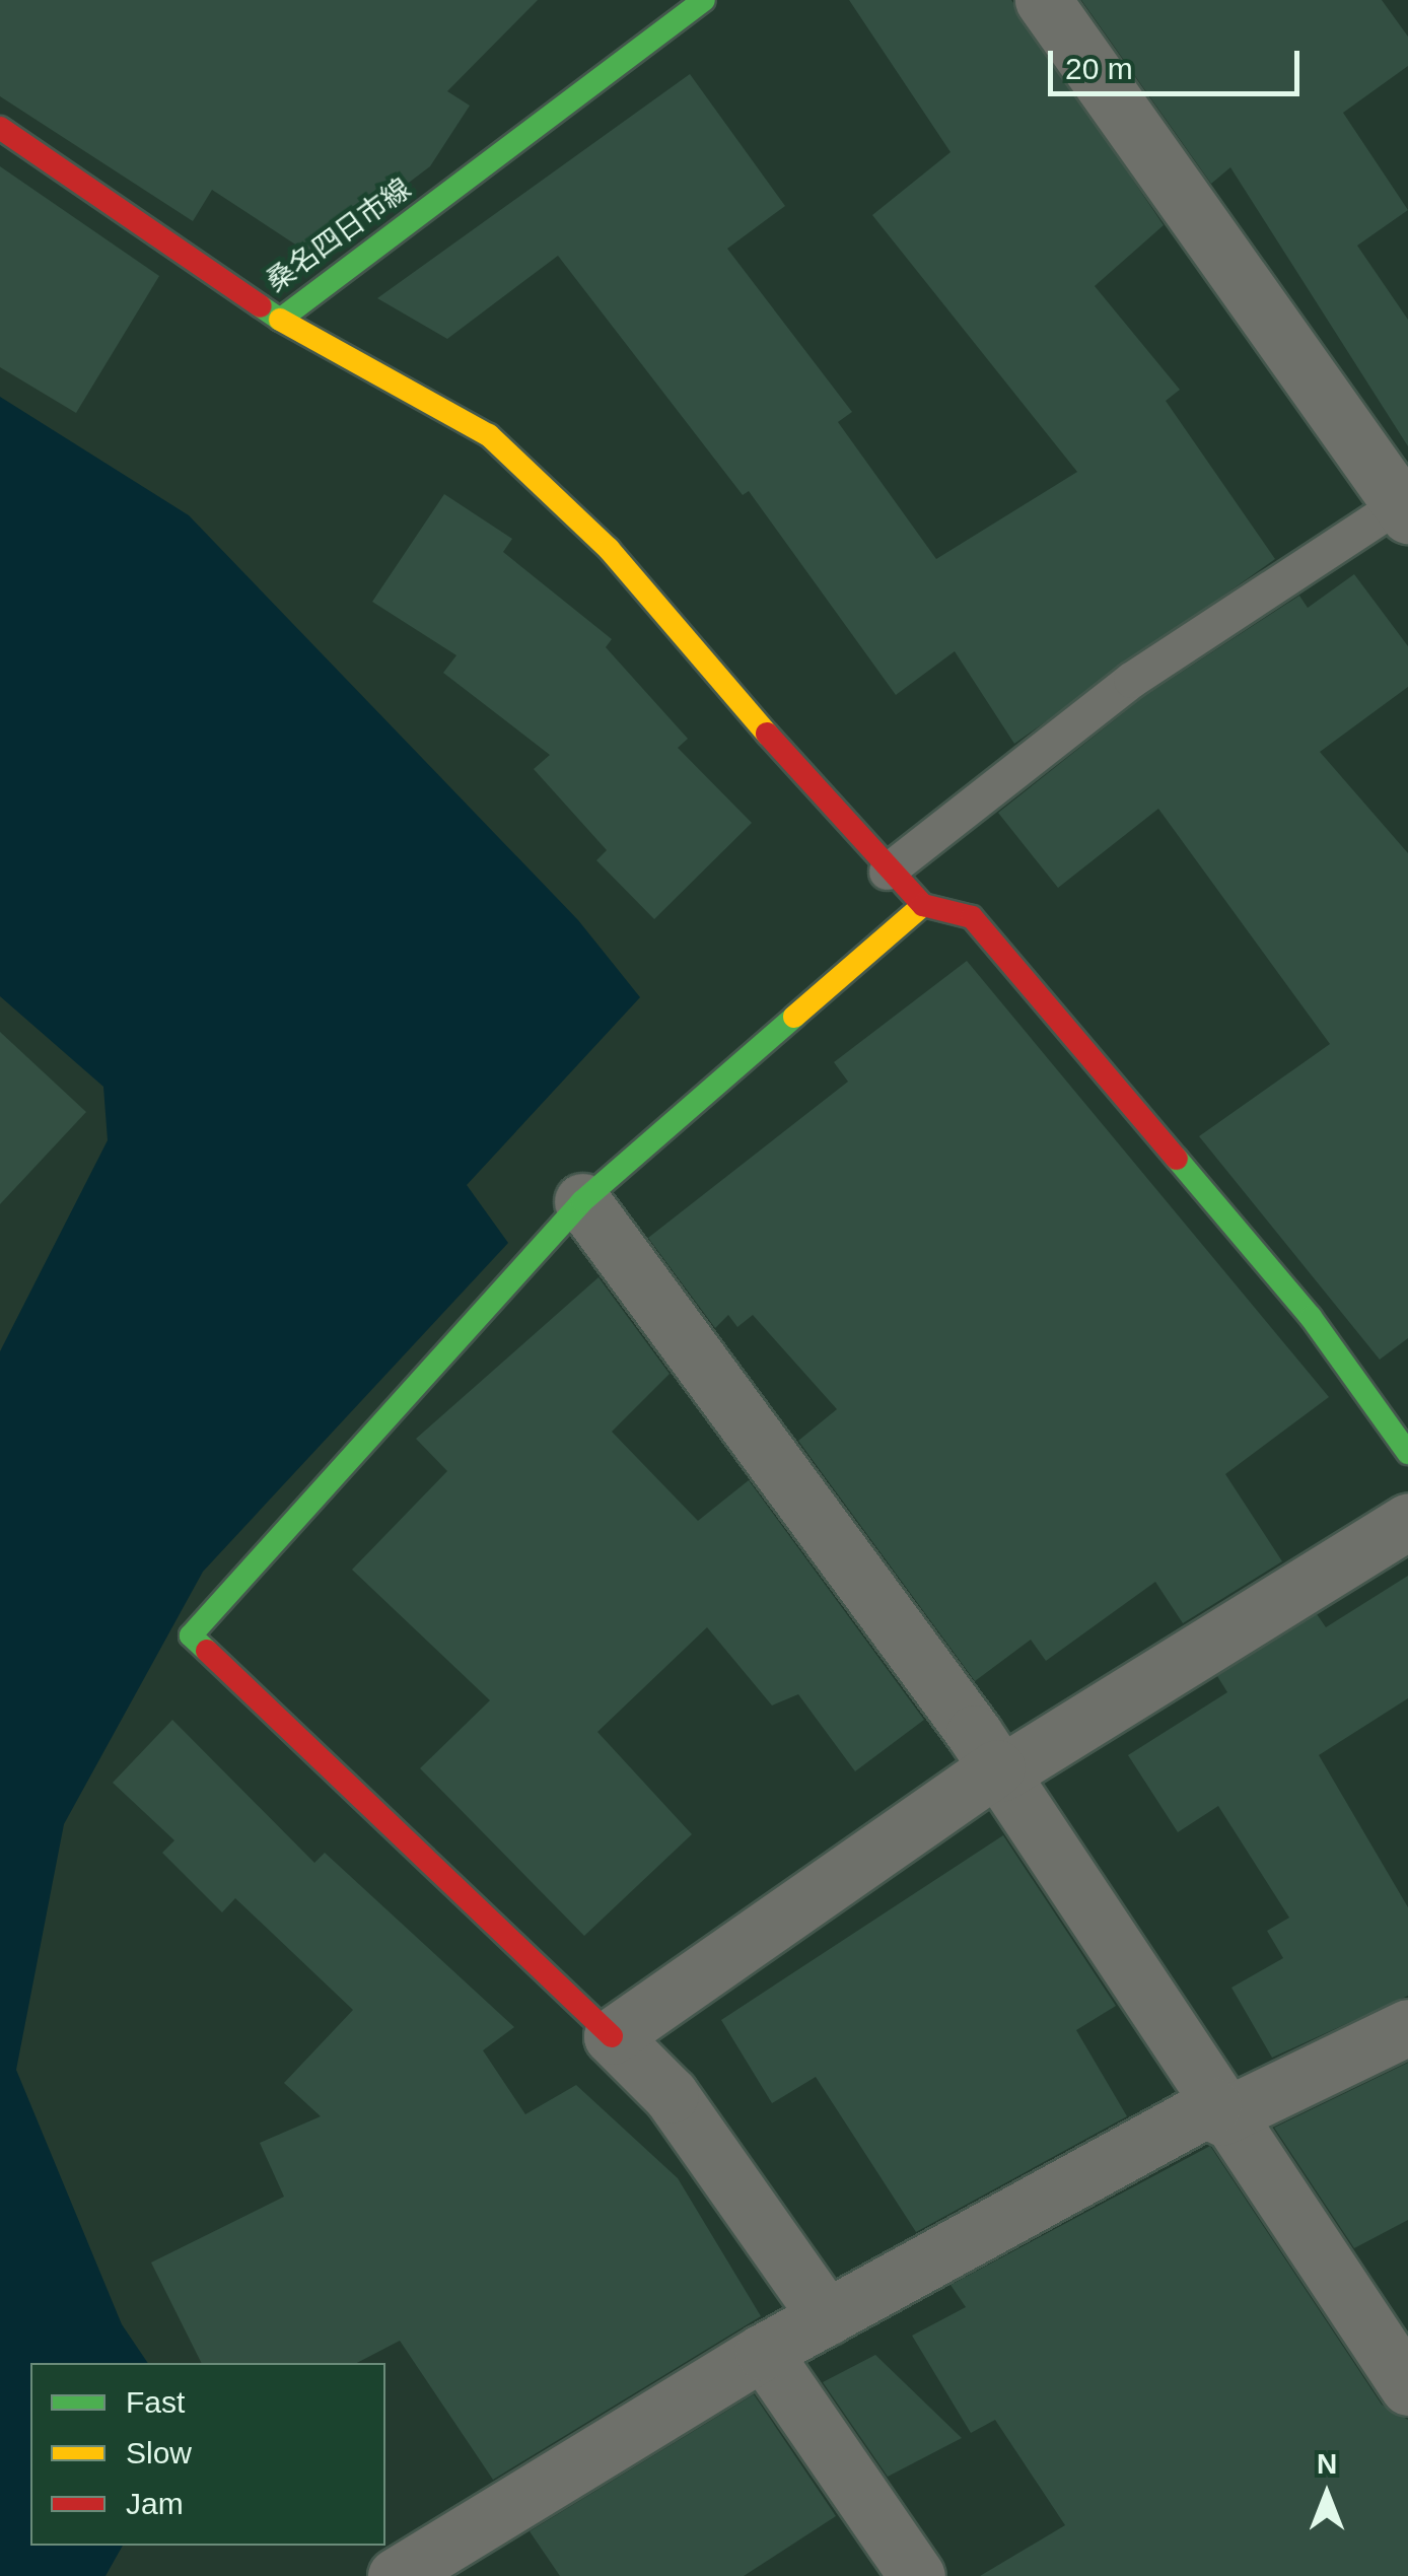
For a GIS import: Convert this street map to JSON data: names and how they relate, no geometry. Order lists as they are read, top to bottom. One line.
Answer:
{"streets":{"street":["桑名四日市線"]},"legend":["Fast","Slow","Jam"],"scale_bar":"20 m","north":"top"}
